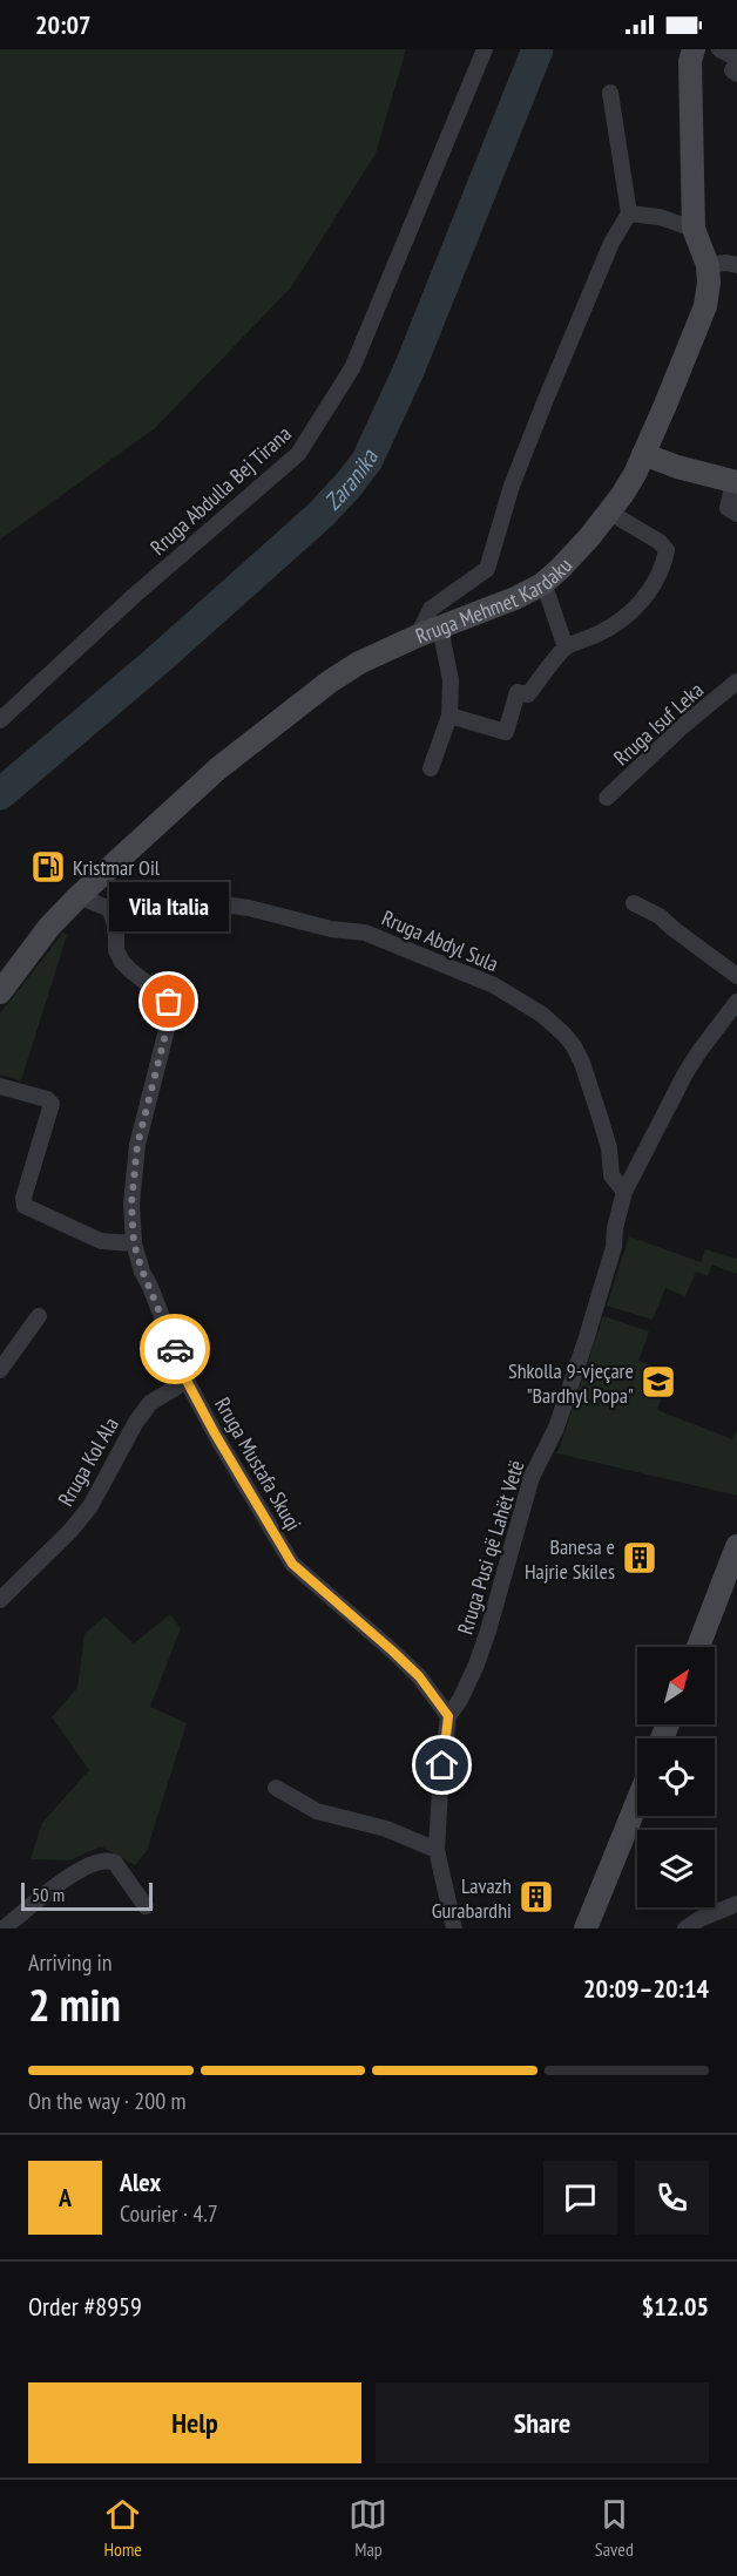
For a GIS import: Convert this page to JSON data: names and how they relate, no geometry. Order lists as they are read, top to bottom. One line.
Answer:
{"streets":{"main road":["Rruga Mehmet Kardaku"],"street":["Rruga Abdulla Bej Tirana","Rruga Isuf Leka","Rruga Abdyl Sula","Rruga Kol Ala","Rruga Mustafa Skuqi","Rruga Pusi që Lahët Vetë"]},"crossings":[["Rruga Mehmet Kardaku","Rruga Abdyl Sula"],["Rruga Abdyl Sula","Rruga Mustafa Skuqi"],["Rruga Abdyl Sula","Rruga Pusi që Lahët Vetë"],["Rruga Kol Ala","Rruga Mustafa Skuqi"],["Rruga Mustafa Skuqi","Rruga Pusi që Lahët Vetë"]],"water":["Zaranika"],"places":{"fuel station":["Kristmar Oil"],"other":["Vila Italia"],"school or university":["Shkolla 9-vjeçare \"Bardhyl Popa\""],"building":["Banesa e Hajrie Skiles","Lavazh Gurabardhi"]},"scale_bar":"50 m","north":"top right","page":{"status":"20:07","bubble":"Vila Italia","scale":"50 m","heading":["2 min","Arriving in","20:09–20:14"],"panel":["Alex","Courier · 4.7","Order #8959","$12.05"],"bar":"On the way · 200 m","round":"A","buttons":["Help","Share"],"tabs":["Home","Map","Saved"]}}
